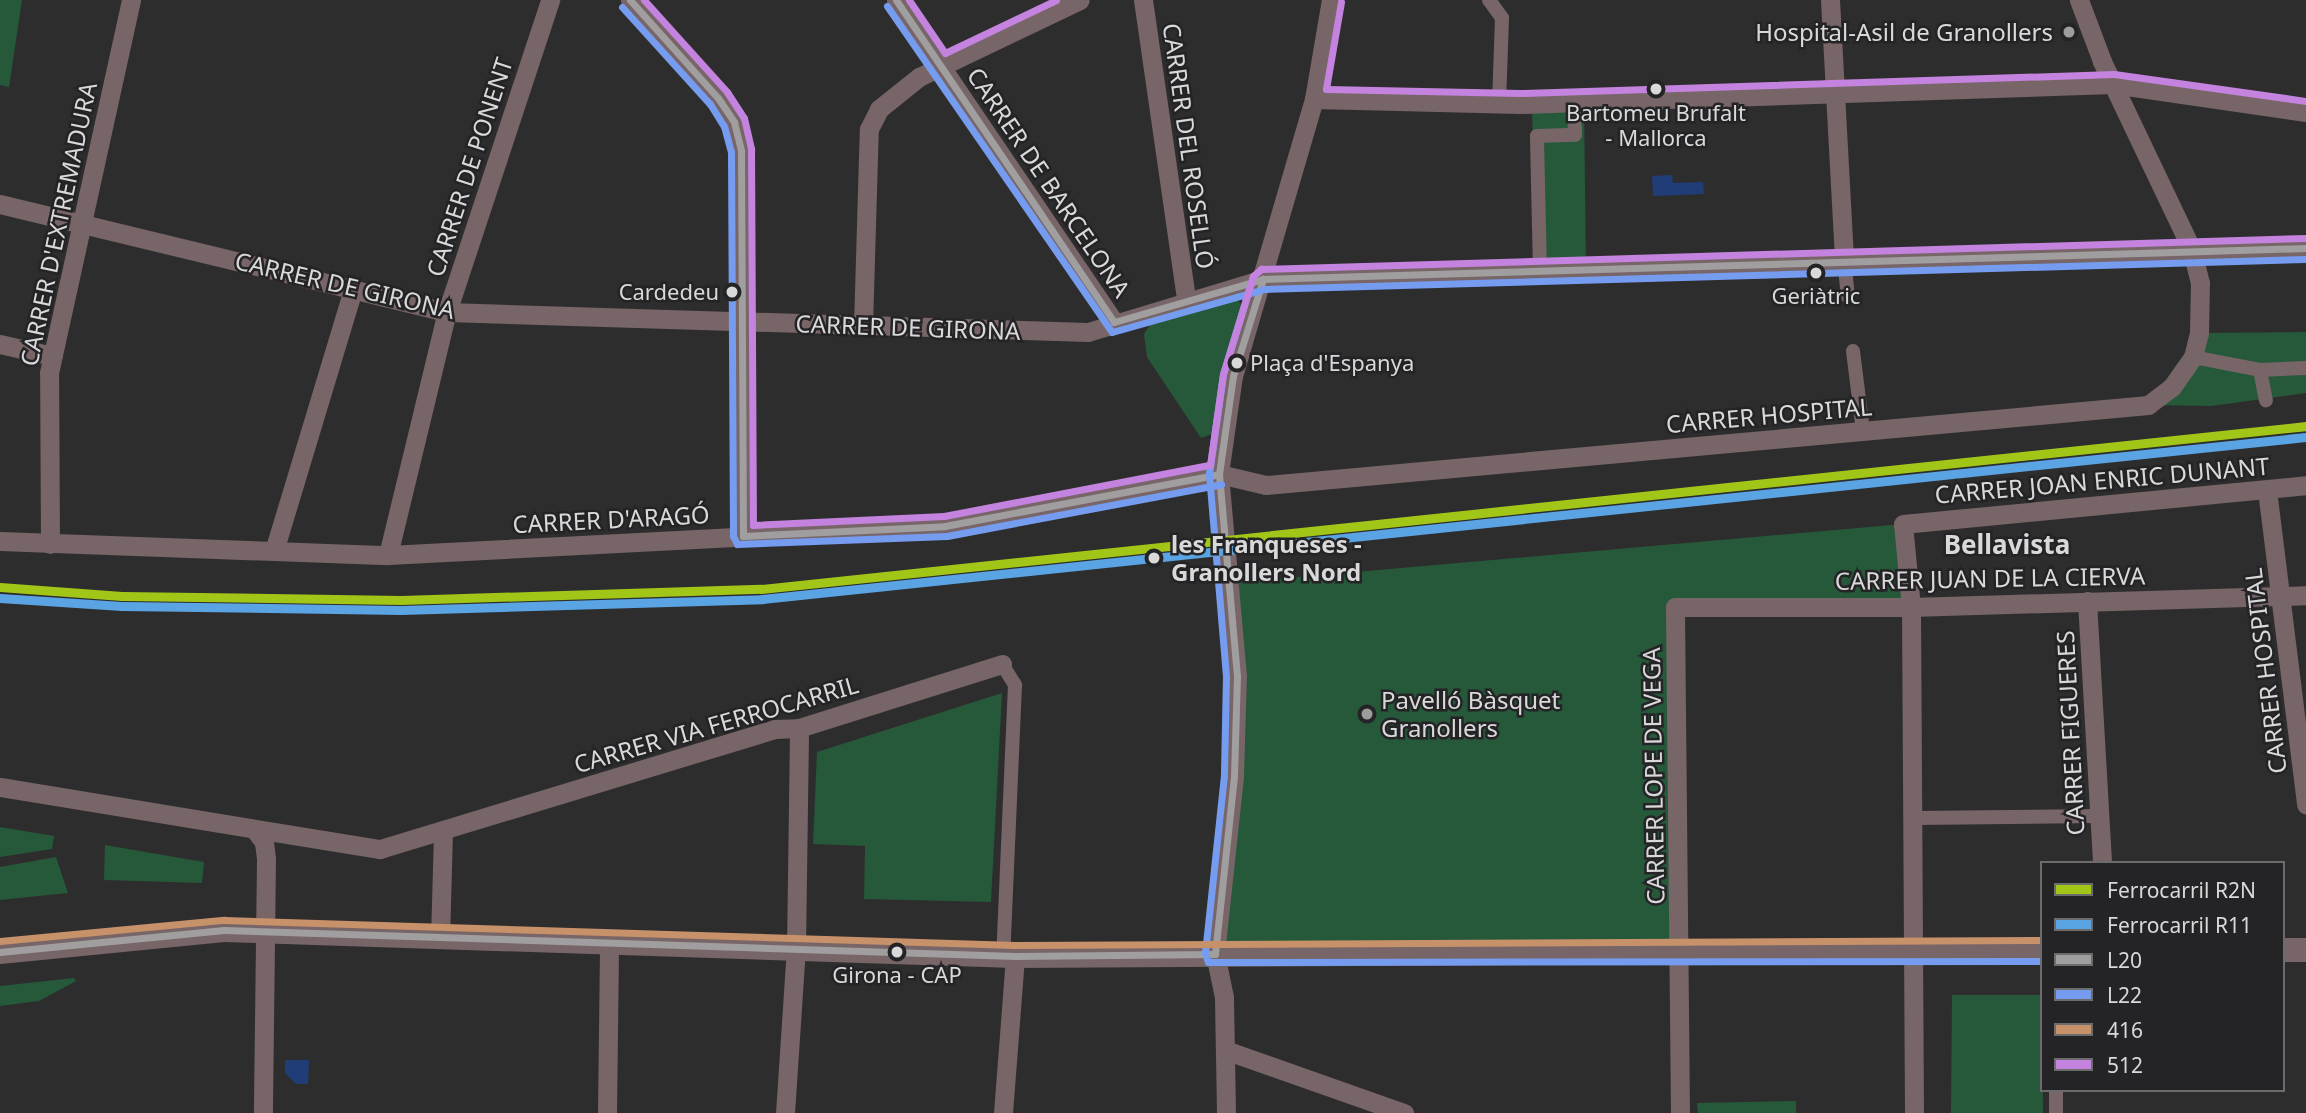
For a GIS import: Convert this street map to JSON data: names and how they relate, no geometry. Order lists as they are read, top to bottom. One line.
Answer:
{"streets":{"street":["CARRER DEL ROSELLÓ","CARRER DE PONENT","CARRER DE BARCELONA","CARRER D'EXTREMADURA","CARRER DE GIRONA","CARRER HOSPITAL","CARRER JOAN ENRIC DUNANT","CARRER D'ARAGÓ","CARRER JUAN DE LA CIERVA","CARRER VIA FERROCARRIL","CARRER FIGUERES","CARRER LOPE DE VEGA"]},"crossings":[["CARRER DEL ROSELLÓ","CARRER DE GIRONA"],["CARRER DE PONENT","CARRER DE GIRONA"],["CARRER DE PONENT","CARRER D'ARAGÓ"],["CARRER DE BARCELONA","CARRER DE GIRONA"],["CARRER D'EXTREMADURA","CARRER DE GIRONA"],["CARRER D'EXTREMADURA","CARRER D'ARAGÓ"],["CARRER DE GIRONA","CARRER HOSPITAL"],["CARRER HOSPITAL","CARRER JOAN ENRIC DUNANT"],["CARRER HOSPITAL","CARRER D'ARAGÓ"],["CARRER HOSPITAL","CARRER JUAN DE LA CIERVA"],["CARRER JOAN ENRIC DUNANT","CARRER JUAN DE LA CIERVA"],["CARRER JUAN DE LA CIERVA","CARRER FIGUERES"],["CARRER JUAN DE LA CIERVA","CARRER LOPE DE VEGA"]],"districts":["Bellavista"],"places":["Hospital-Asil de Granollers","Bartomeu Brufalt - Mallorca","Geriàtric","Cardedeu","Plaça d'Espanya","les Franqueses - Granollers Nord","Pavelló Bàsquet Granollers","Girona - CAP"],"lines":["transit line L20","transit line 512","transit line L22","rail line R2N","rail line R11","transit line 416"],"legend":["Ferrocarril R2N","Ferrocarril R11","L20","L22","416","512"]}
